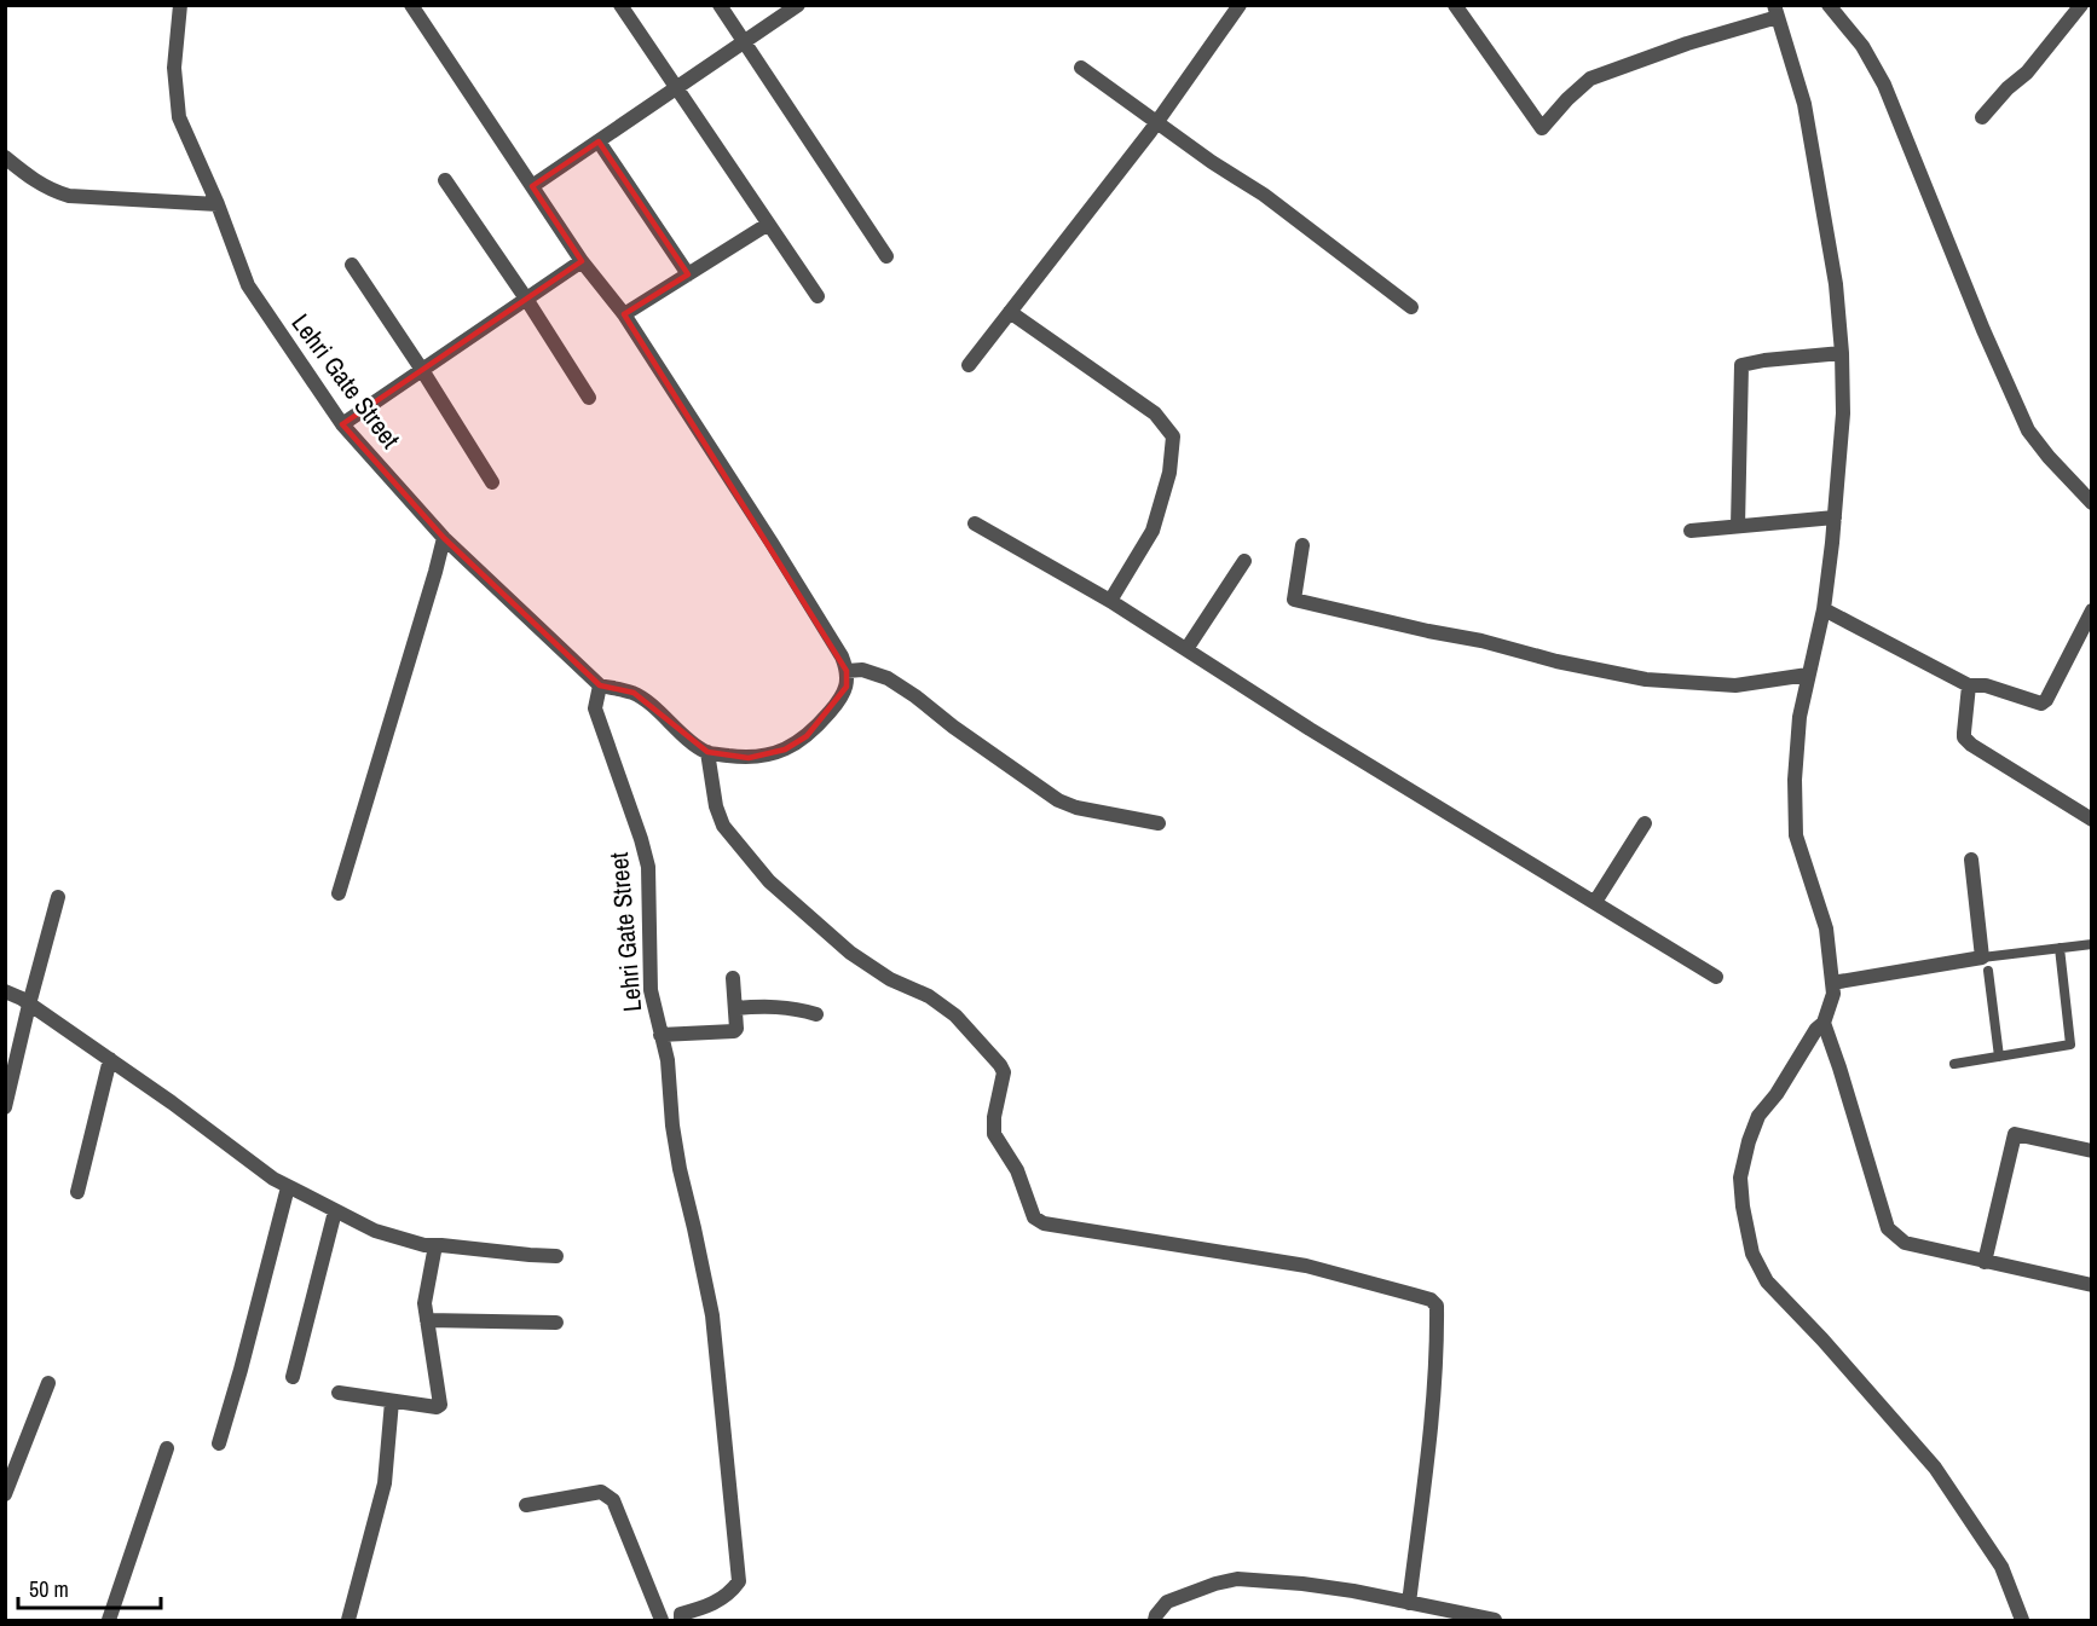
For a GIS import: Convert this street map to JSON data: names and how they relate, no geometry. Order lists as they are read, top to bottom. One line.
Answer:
{"streets":{"street":["Lehri Gate Street"]},"scale_bar":"50 m"}
